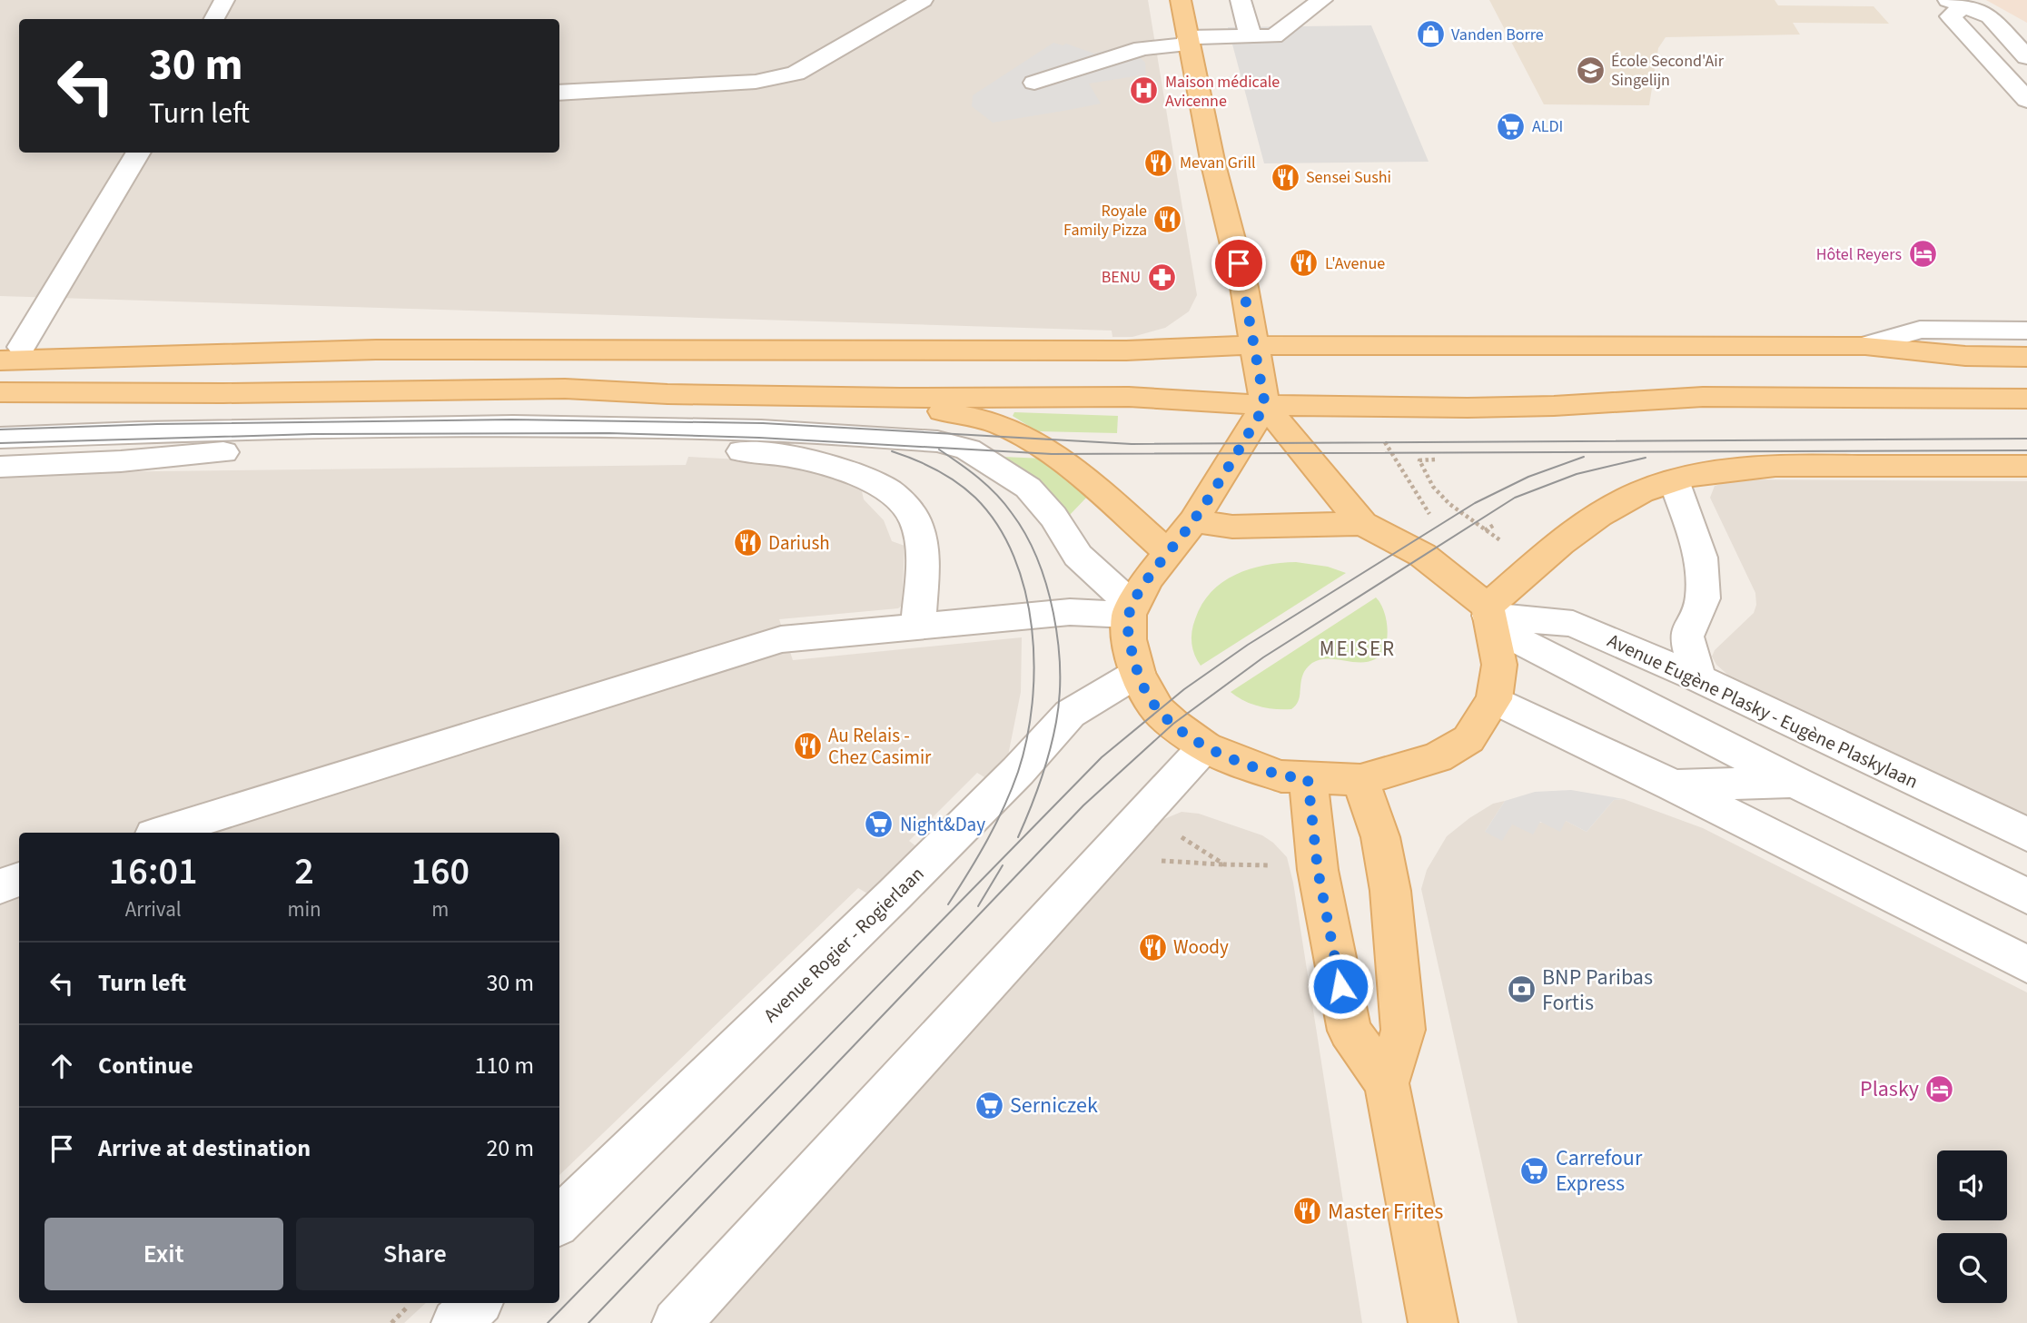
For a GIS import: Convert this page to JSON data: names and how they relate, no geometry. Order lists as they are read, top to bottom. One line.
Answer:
{"streets":{"street":["Avenue Eugène Plasky - Eugène Plaskylaan","Avenue Rogier - Rogierlaan"]},"districts":["MEISER"],"places":{"shop":["Vanden Borre"],"school or university":["École Second'Air Singelijn"],"hospital":["Maison médicale Avicenne"],"supermarket":["ALDI","Night&Day","Serniczek","Carrefour Express"],"restaurant":["Mevan Grill","Sensei Sushi","Royale Family Pizza","L'Avenue","Dariush","Au Relais - Chez Casimir","Woody","Master Frites"],"hotel":["Hôtel Reyers","Plasky"],"pharmacy":["BENU"],"bank":["BNP Paribas Fortis"]},"page":{"turn":["30 m","Turn left"],"eta":["16:01","Arrival","2","min","160","m"],"list":[{"name":"Turn left","value":"30 m"},{"name":"Continue","value":"110 m"},{"name":"Arrive at destination","value":"20 m"}],"buttons":["Exit","Share"]}}
